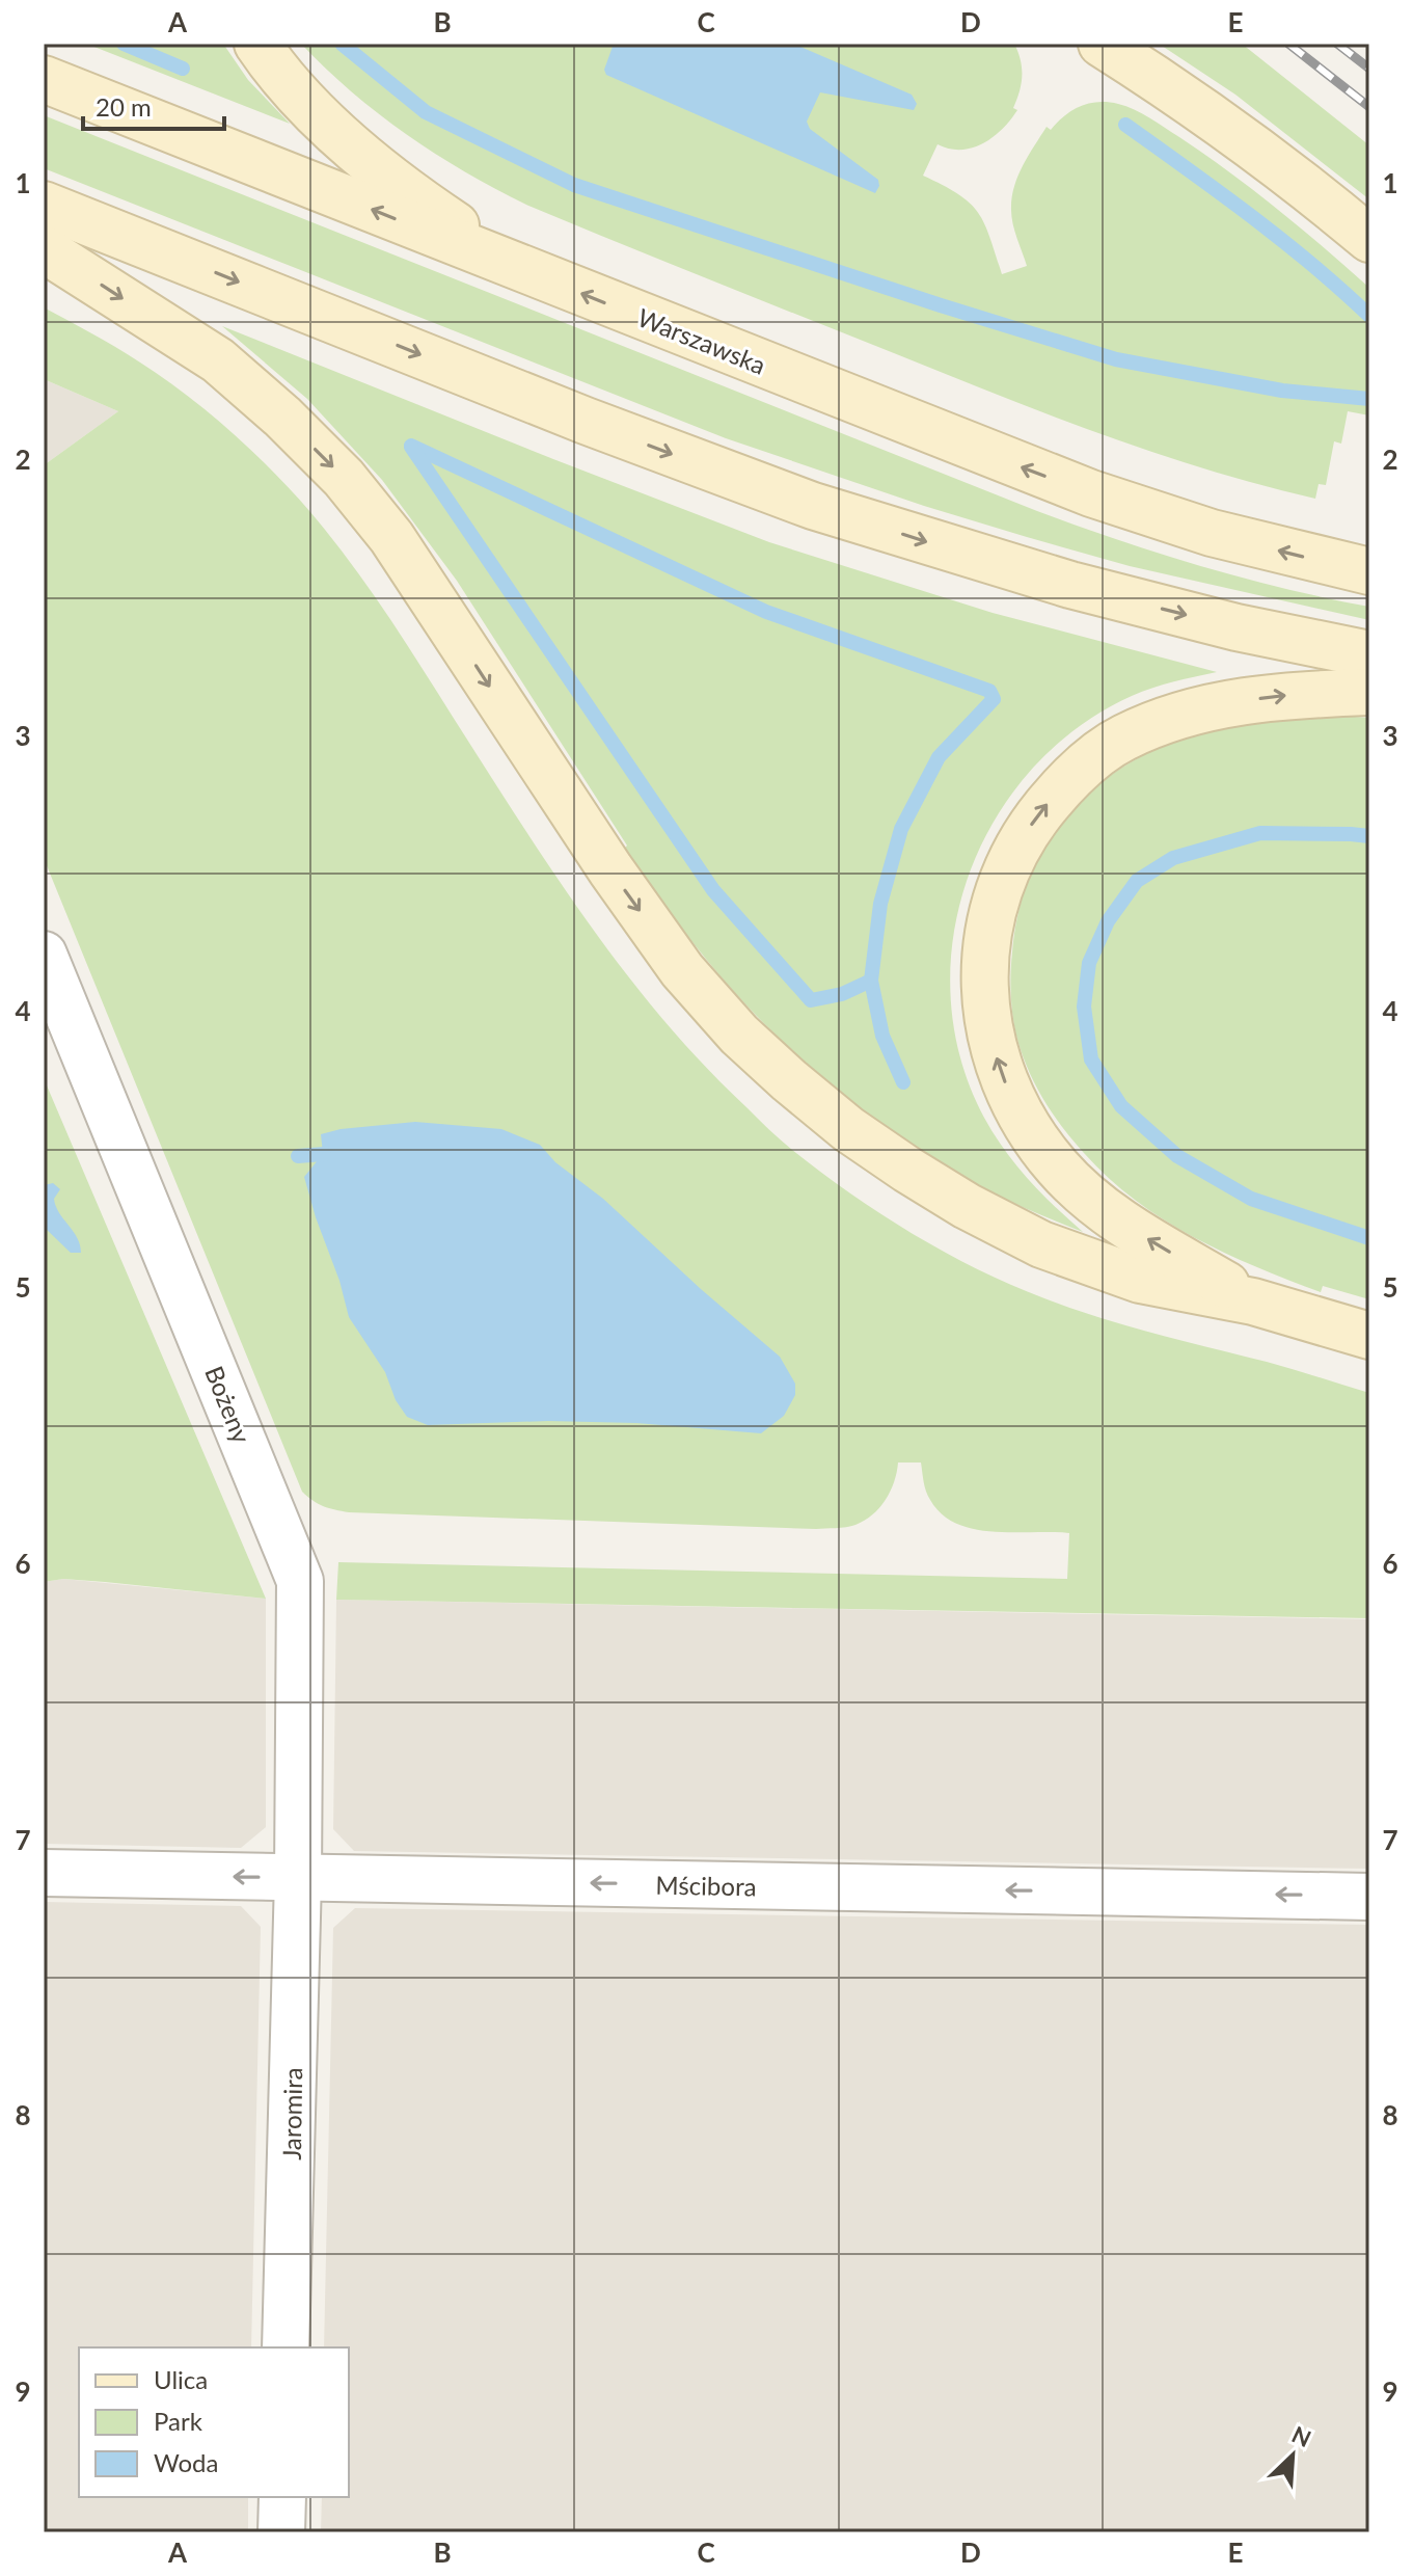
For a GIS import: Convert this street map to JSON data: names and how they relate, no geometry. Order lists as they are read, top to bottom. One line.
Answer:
{"streets":{"main road":["Warszawska"],"street":["Bożeny","Mścibora","Jaromira"]},"crossings":[["Bożeny","Mścibora"],["Bożeny","Jaromira"],["Mścibora","Jaromira"]],"one_way":["Mścibora"],"legend":["Ulica","Park","Woda"],"scale_bar":"20 m","north":"top right","grid":{"columns":["A","B","C","D","E"],"rows":["1","2","3","4","5","6","7","8","9"]}}
